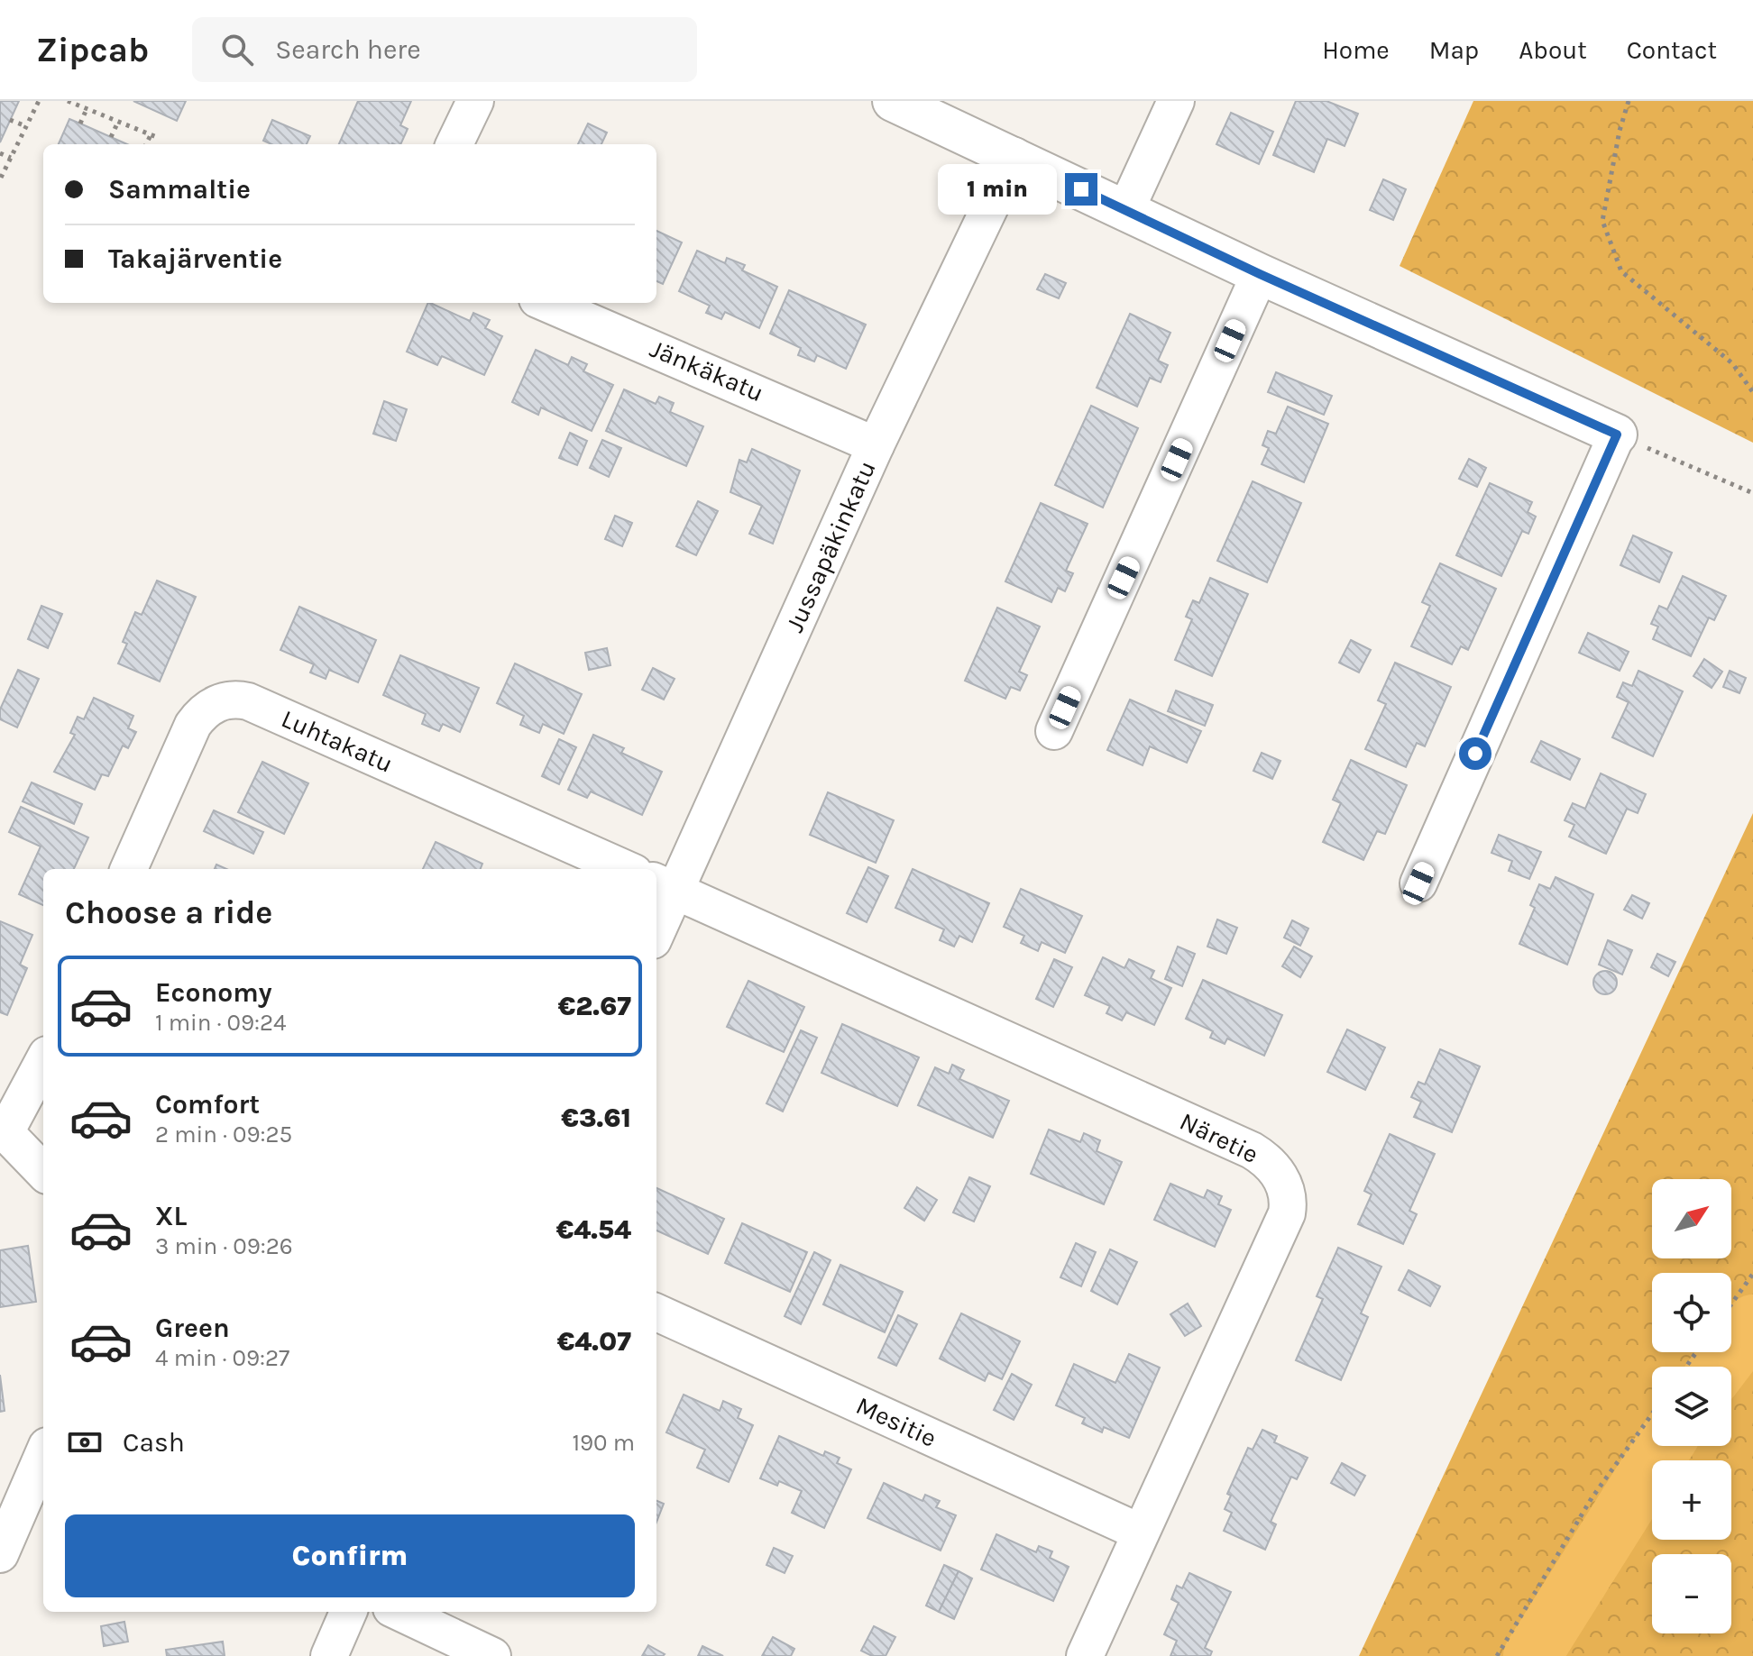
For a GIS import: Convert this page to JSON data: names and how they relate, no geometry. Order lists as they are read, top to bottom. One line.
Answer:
{"streets":{"street":["Jänkäkatu","Jussapäkinkatu","Luhtakatu","Näretie","Mesitie"]},"crossings":[["Jänkäkatu","Jussapäkinkatu"],["Jussapäkinkatu","Näretie"],["Näretie","Mesitie"]],"north":"top right","page":{"header":"Zipcab","search":"Search here","nav":["Home","Map","About","Contact"],"banner":["Sammaltie","Takajärventie"],"bubble":"1 min","heading":"Choose a ride","list":[{"name":"Economy","note":"1 min · 09:24","value":"€2.67"},{"name":"Comfort","note":"2 min · 09:25","value":"€3.61"},{"name":"XL","note":"3 min · 09:26","value":"€4.54"},{"name":"Green","note":"4 min · 09:27","value":"€4.07"}],"map_buttons":["+","−"],"pay":["Cash","190 m"],"buttons":"Confirm"}}
